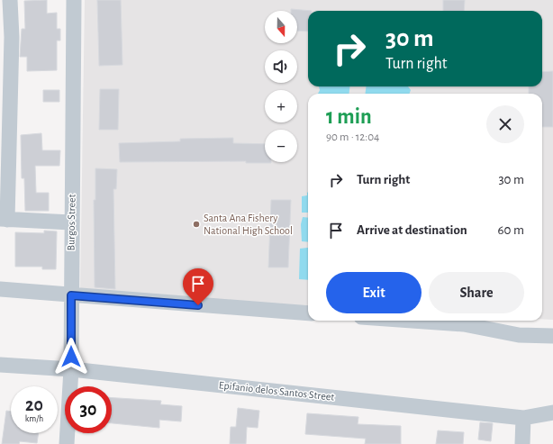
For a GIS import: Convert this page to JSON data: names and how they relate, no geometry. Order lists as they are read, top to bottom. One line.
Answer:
{"streets":{"street":["Burgos Street","Epifanio delos Santos Street"]},"crossings":[["Burgos Street","Epifanio delos Santos Street"]],"places":["Santa Ana Fishery National High School"],"north":"bottom","page":{"map_buttons":["+","−"],"turn":["30 m","Turn right"],"heading":["1 min","90 m · 12:04"],"list":[{"name":"Turn right","value":"30 m"},{"name":"Arrive at destination","value":"60 m"}],"buttons":["Exit","Share"],"speed":"20 km/h","limit":"30"}}
